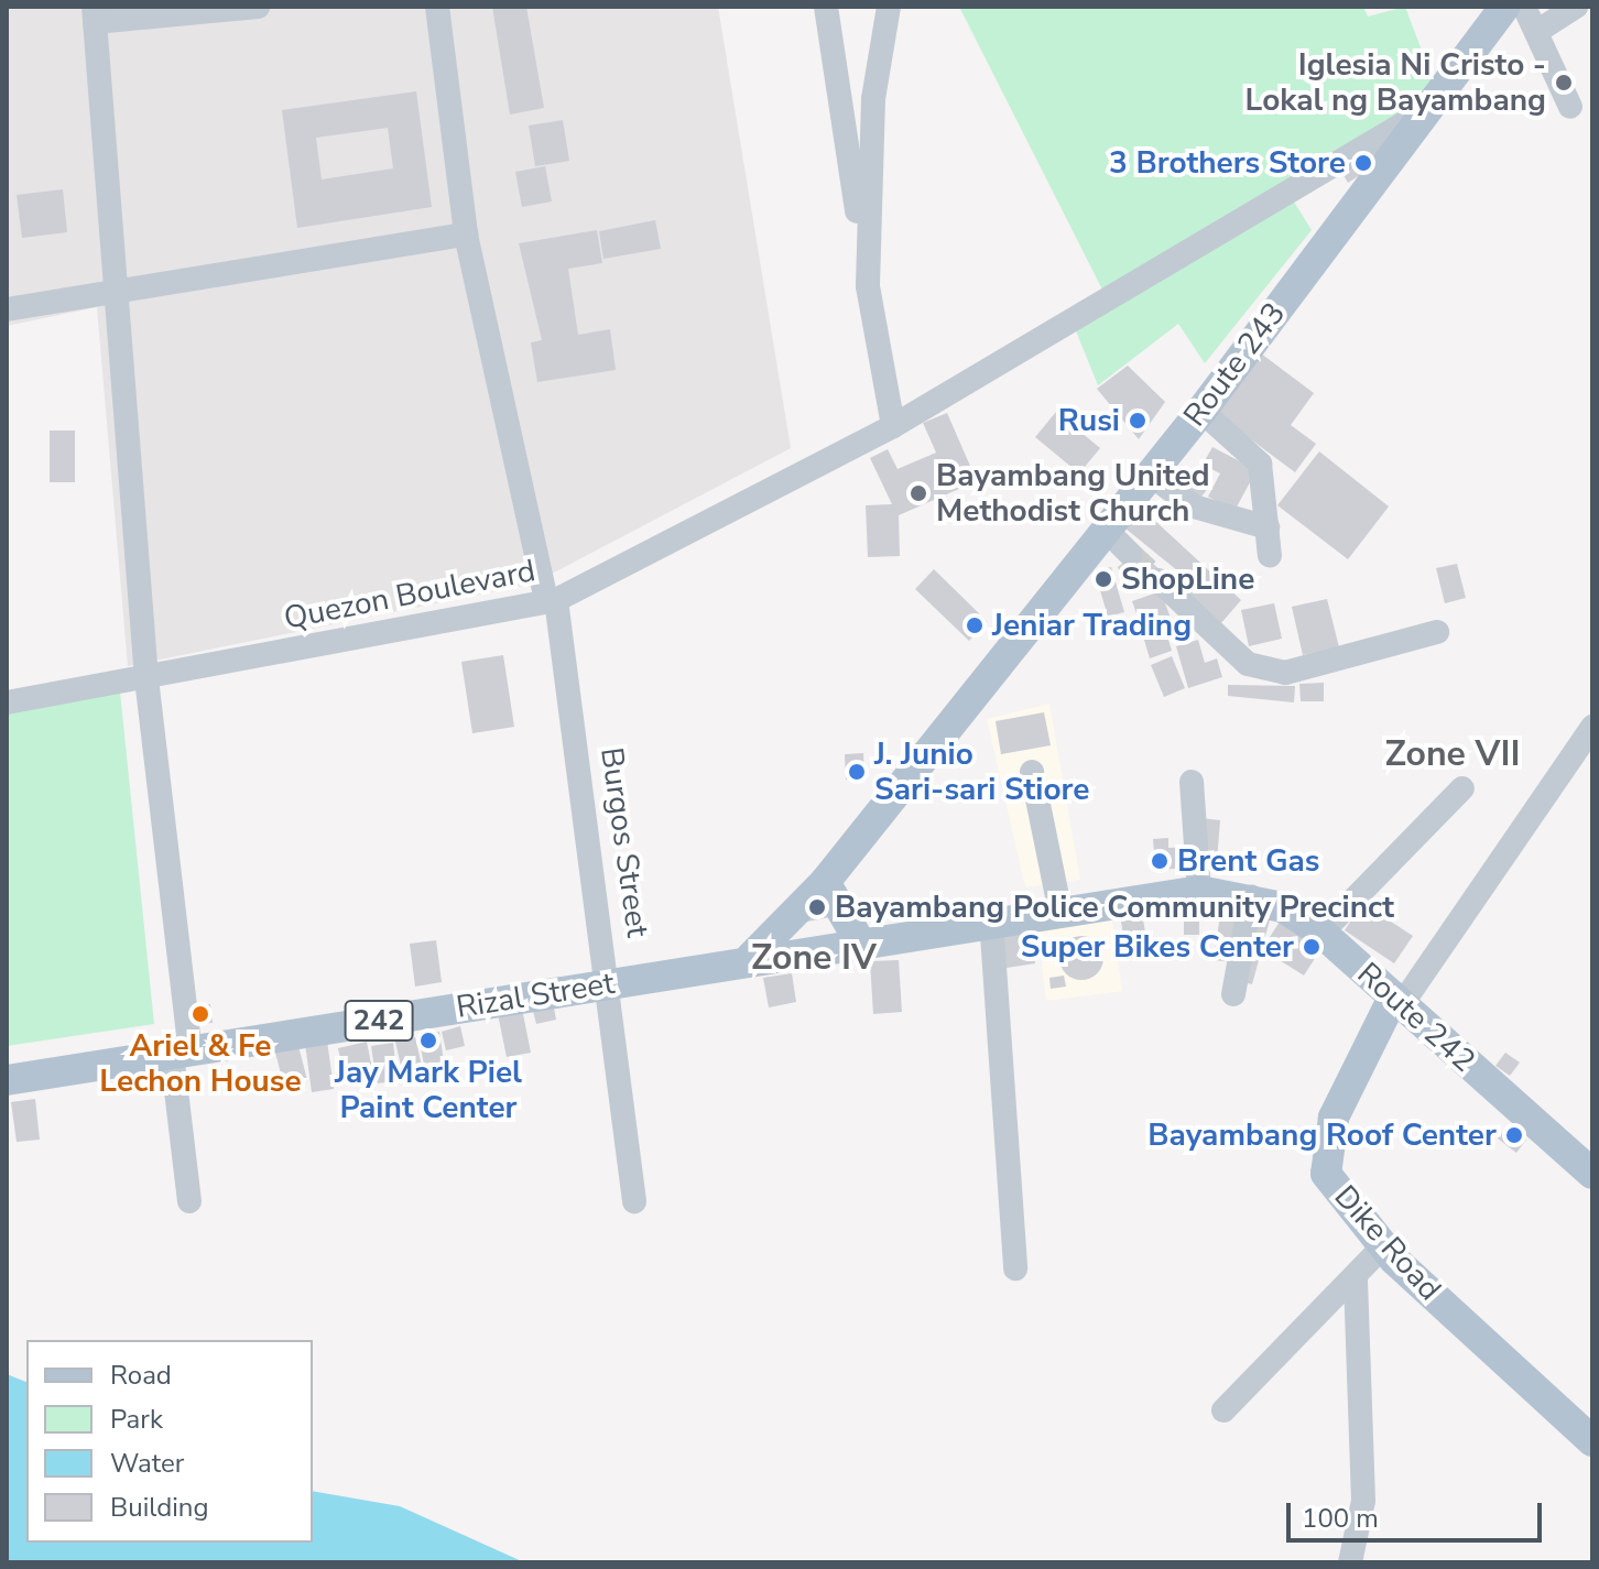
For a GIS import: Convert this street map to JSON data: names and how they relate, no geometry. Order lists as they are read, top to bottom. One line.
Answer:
{"streets":{"main road":["Route 243","Rizal Street","Route 242","242","Dike Road"],"street":["Quezon Boulevard","Burgos Street"]},"crossings":[["Route 243","Quezon Boulevard"],["Route 243","Rizal Street"],["Route 243","Route 242"],["Quezon Boulevard","Burgos Street"],["Burgos Street","Rizal Street"],["Rizal Street","Route 242"],["Route 242","Dike Road"]],"districts":["Zone VII","Zone IV"],"places":["Iglesia Ni Cristo - Lokal ng Bayambang","3 Brothers Store","Rusi","Bayambang United Methodist Church","ShopLine","Jeniar Trading","J. Junio Sari-sari Stiore","Brent Gas","Bayambang Police Community Precinct","Super Bikes Center","Ariel & Fe Lechon House","Jay Mark Piel Paint Center","Bayambang Roof Center"],"legend":["Road","Park","Water","Building"],"scale_bar":"100 m"}
